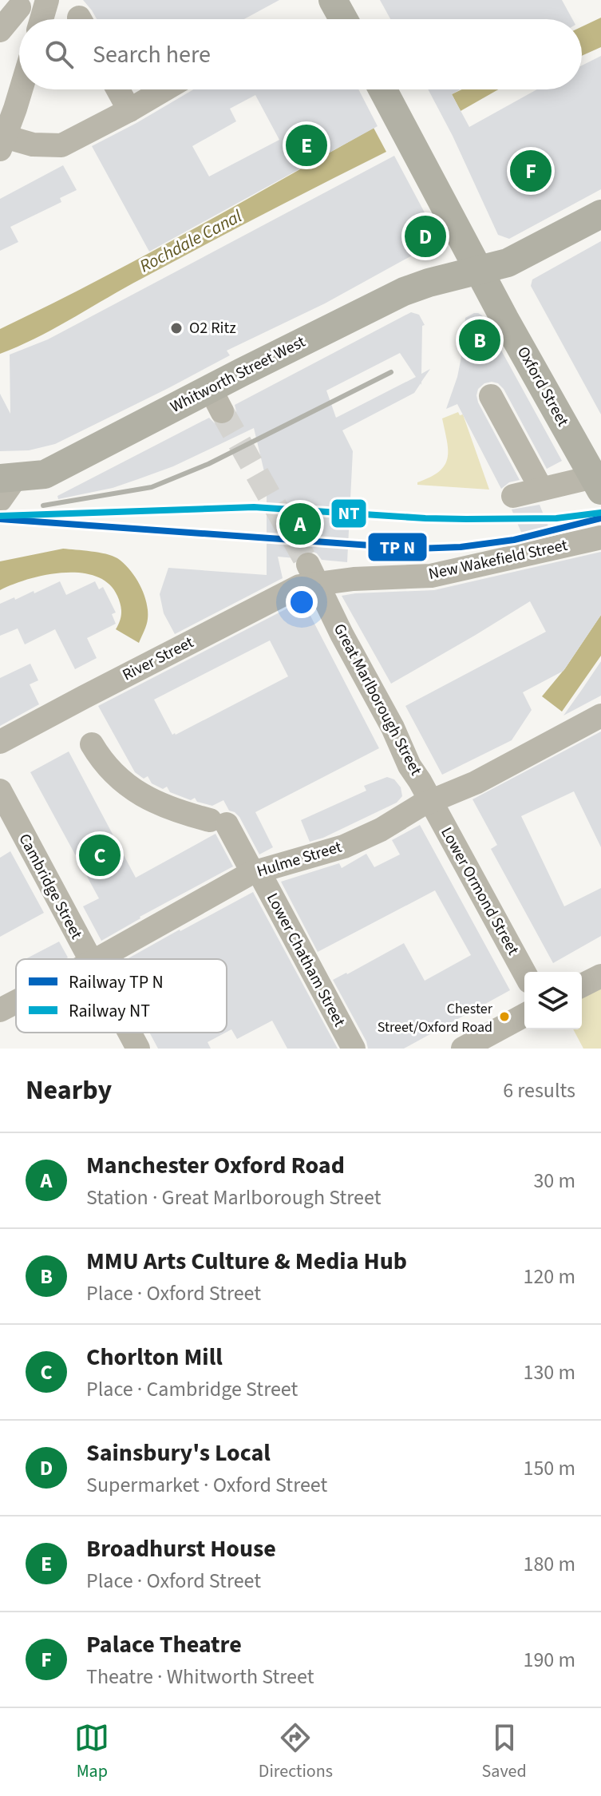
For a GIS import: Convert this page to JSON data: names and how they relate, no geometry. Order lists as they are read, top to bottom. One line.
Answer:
{"streets":{"main road":["Whitworth Street West","Oxford Street"],"street":["New Wakefield Street","River Street","Great Marlborough Street","Hulme Street","Cambridge Street","Lower Ormond Street","Lower Chatham Street"]},"crossings":[["Whitworth Street West","Oxford Street"],["New Wakefield Street","River Street"],["New Wakefield Street","Great Marlborough Street"],["River Street","Great Marlborough Street"],["Great Marlborough Street","Hulme Street"],["Great Marlborough Street","Lower Ormond Street"],["Hulme Street","Lower Ormond Street"],["Hulme Street","Lower Chatham Street"]],"water":["Rochdale Canal"],"places":["O2 Ritz","Chester Street/Oxford Road"],"lines":["rail line NT"],"legend":["Railway TP N","Railway NT"],"page":{"search":"Search here","pins":["E","F","D","B","A","C"],"heading":["Nearby","6 results"],"list":[{"mark":"A","name":"Manchester Oxford Road","note":"Station · Great Marlborough Street","value":"30 m"},{"mark":"B","name":"MMU Arts Culture & Media Hub","note":"Place · Oxford Street","value":"120 m"},{"mark":"C","name":"Chorlton Mill","note":"Place · Cambridge Street","value":"130 m"},{"mark":"D","name":"Sainsbury's Local","note":"Supermarket · Oxford Street","value":"150 m"},{"mark":"E","name":"Broadhurst House","note":"Place · Oxford Street","value":"180 m"},{"mark":"F","name":"Palace Theatre","note":"Theatre · Whitworth Street","value":"190 m"}],"nav":["Map","Directions","Saved"]}}
